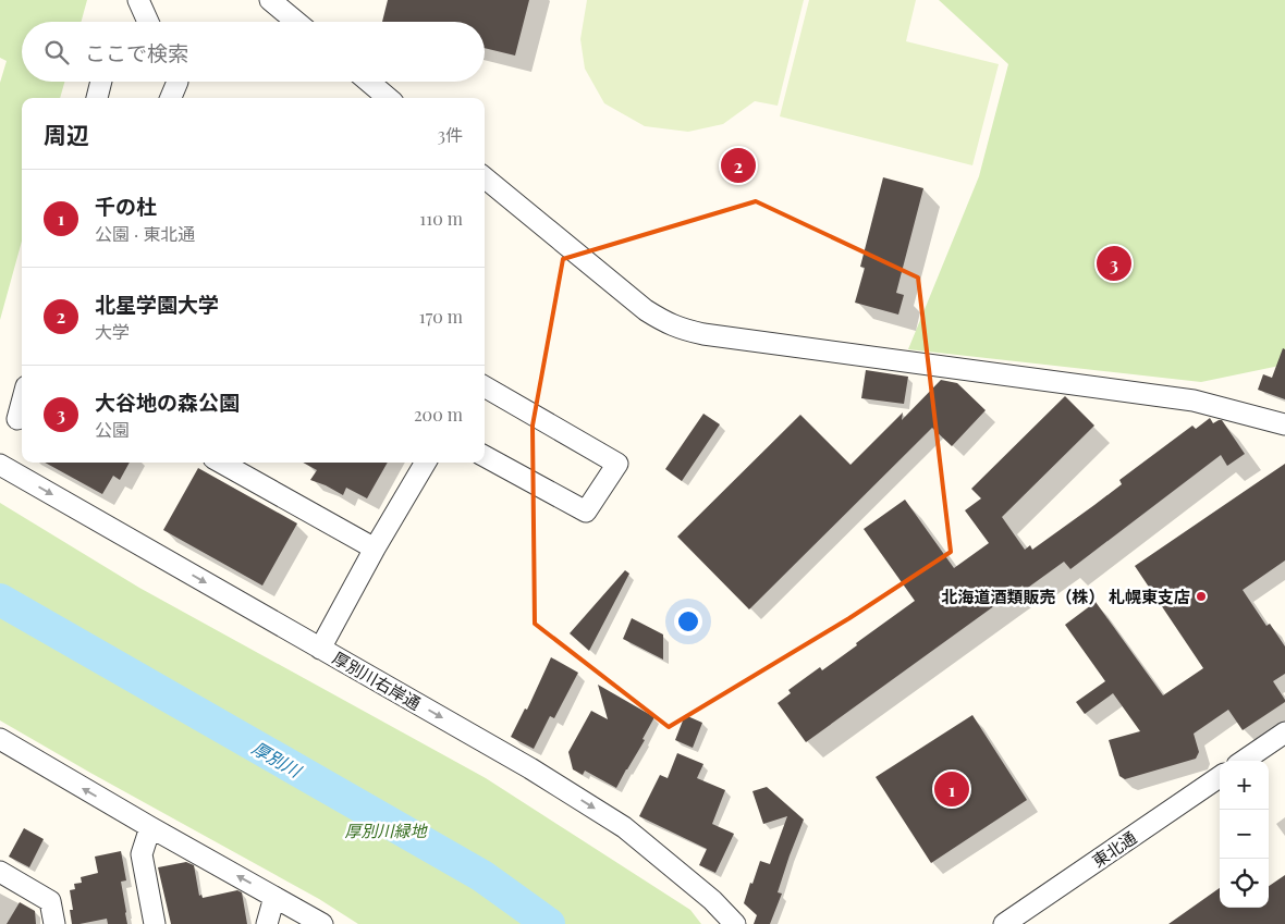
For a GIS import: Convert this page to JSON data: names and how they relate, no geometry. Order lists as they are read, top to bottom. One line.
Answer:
{"streets":{"street":["厚別川右岸通","東北通"]},"one_way":["厚別川右岸通"],"water":["厚別川"],"parks":["厚別川緑地"],"places":["北海道酒類販売（株） 札幌東支店"],"page":{"search":"ここで検索","heading":["周辺","3件"],"pins":["2","3","1"],"list":[{"mark":"1","name":"千の杜","note":"公園 · 東北通","value":"110 m"},{"mark":"2","name":"北星学園大学","note":"大学","value":"170 m"},{"mark":"3","name":"大谷地の森公園","note":"公園","value":"200 m"}],"map_buttons":["+","−"]}}
